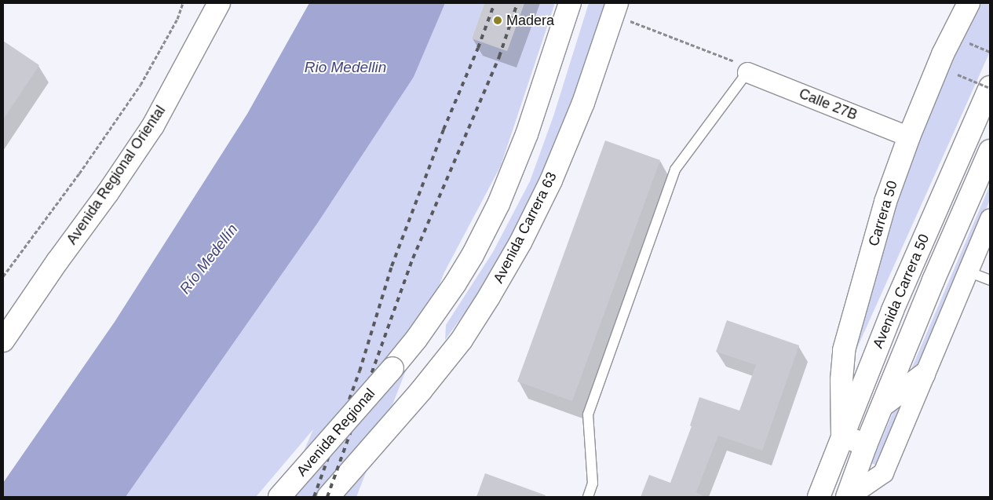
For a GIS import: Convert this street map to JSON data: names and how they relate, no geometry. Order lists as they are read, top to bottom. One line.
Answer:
{"streets":{"main road":["Avenida Regional Oriental","Carrera 50","Avenida Carrera 63","Avenida Carrera 50","Avenida Regional"],"street":["Calle 27B"]},"crossings":[["Calle 27B","Carrera 50"],["Carrera 50","Avenida Carrera 50"]],"water":["Rio Medellin","Río Medellín"],"places":["Madera"]}
